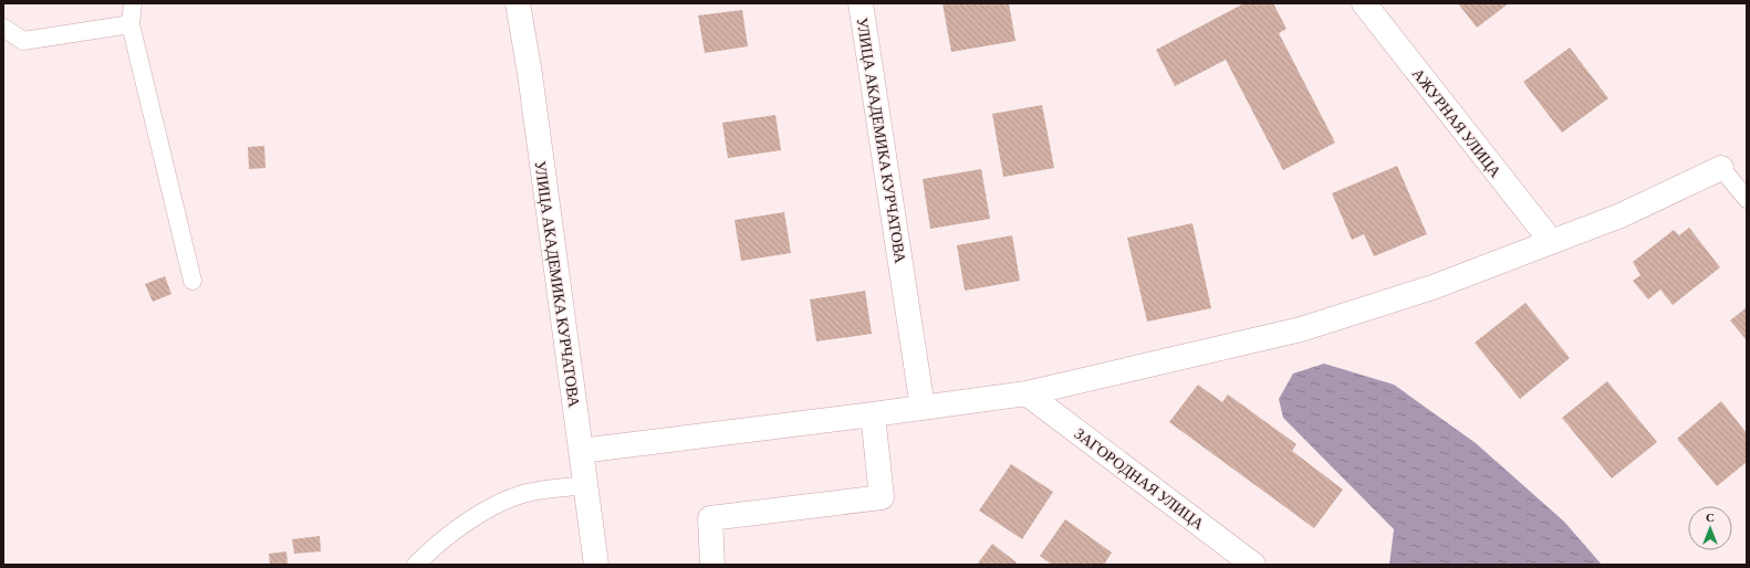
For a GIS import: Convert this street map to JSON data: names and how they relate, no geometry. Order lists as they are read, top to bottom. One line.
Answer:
{"streets":{"street":["АЖУРНАЯ УЛИЦА","УЛИЦА АКАДЕМИКА КУРЧАТОВА","ЗАГОРОДНАЯ УЛИЦА"]},"north":"top"}
